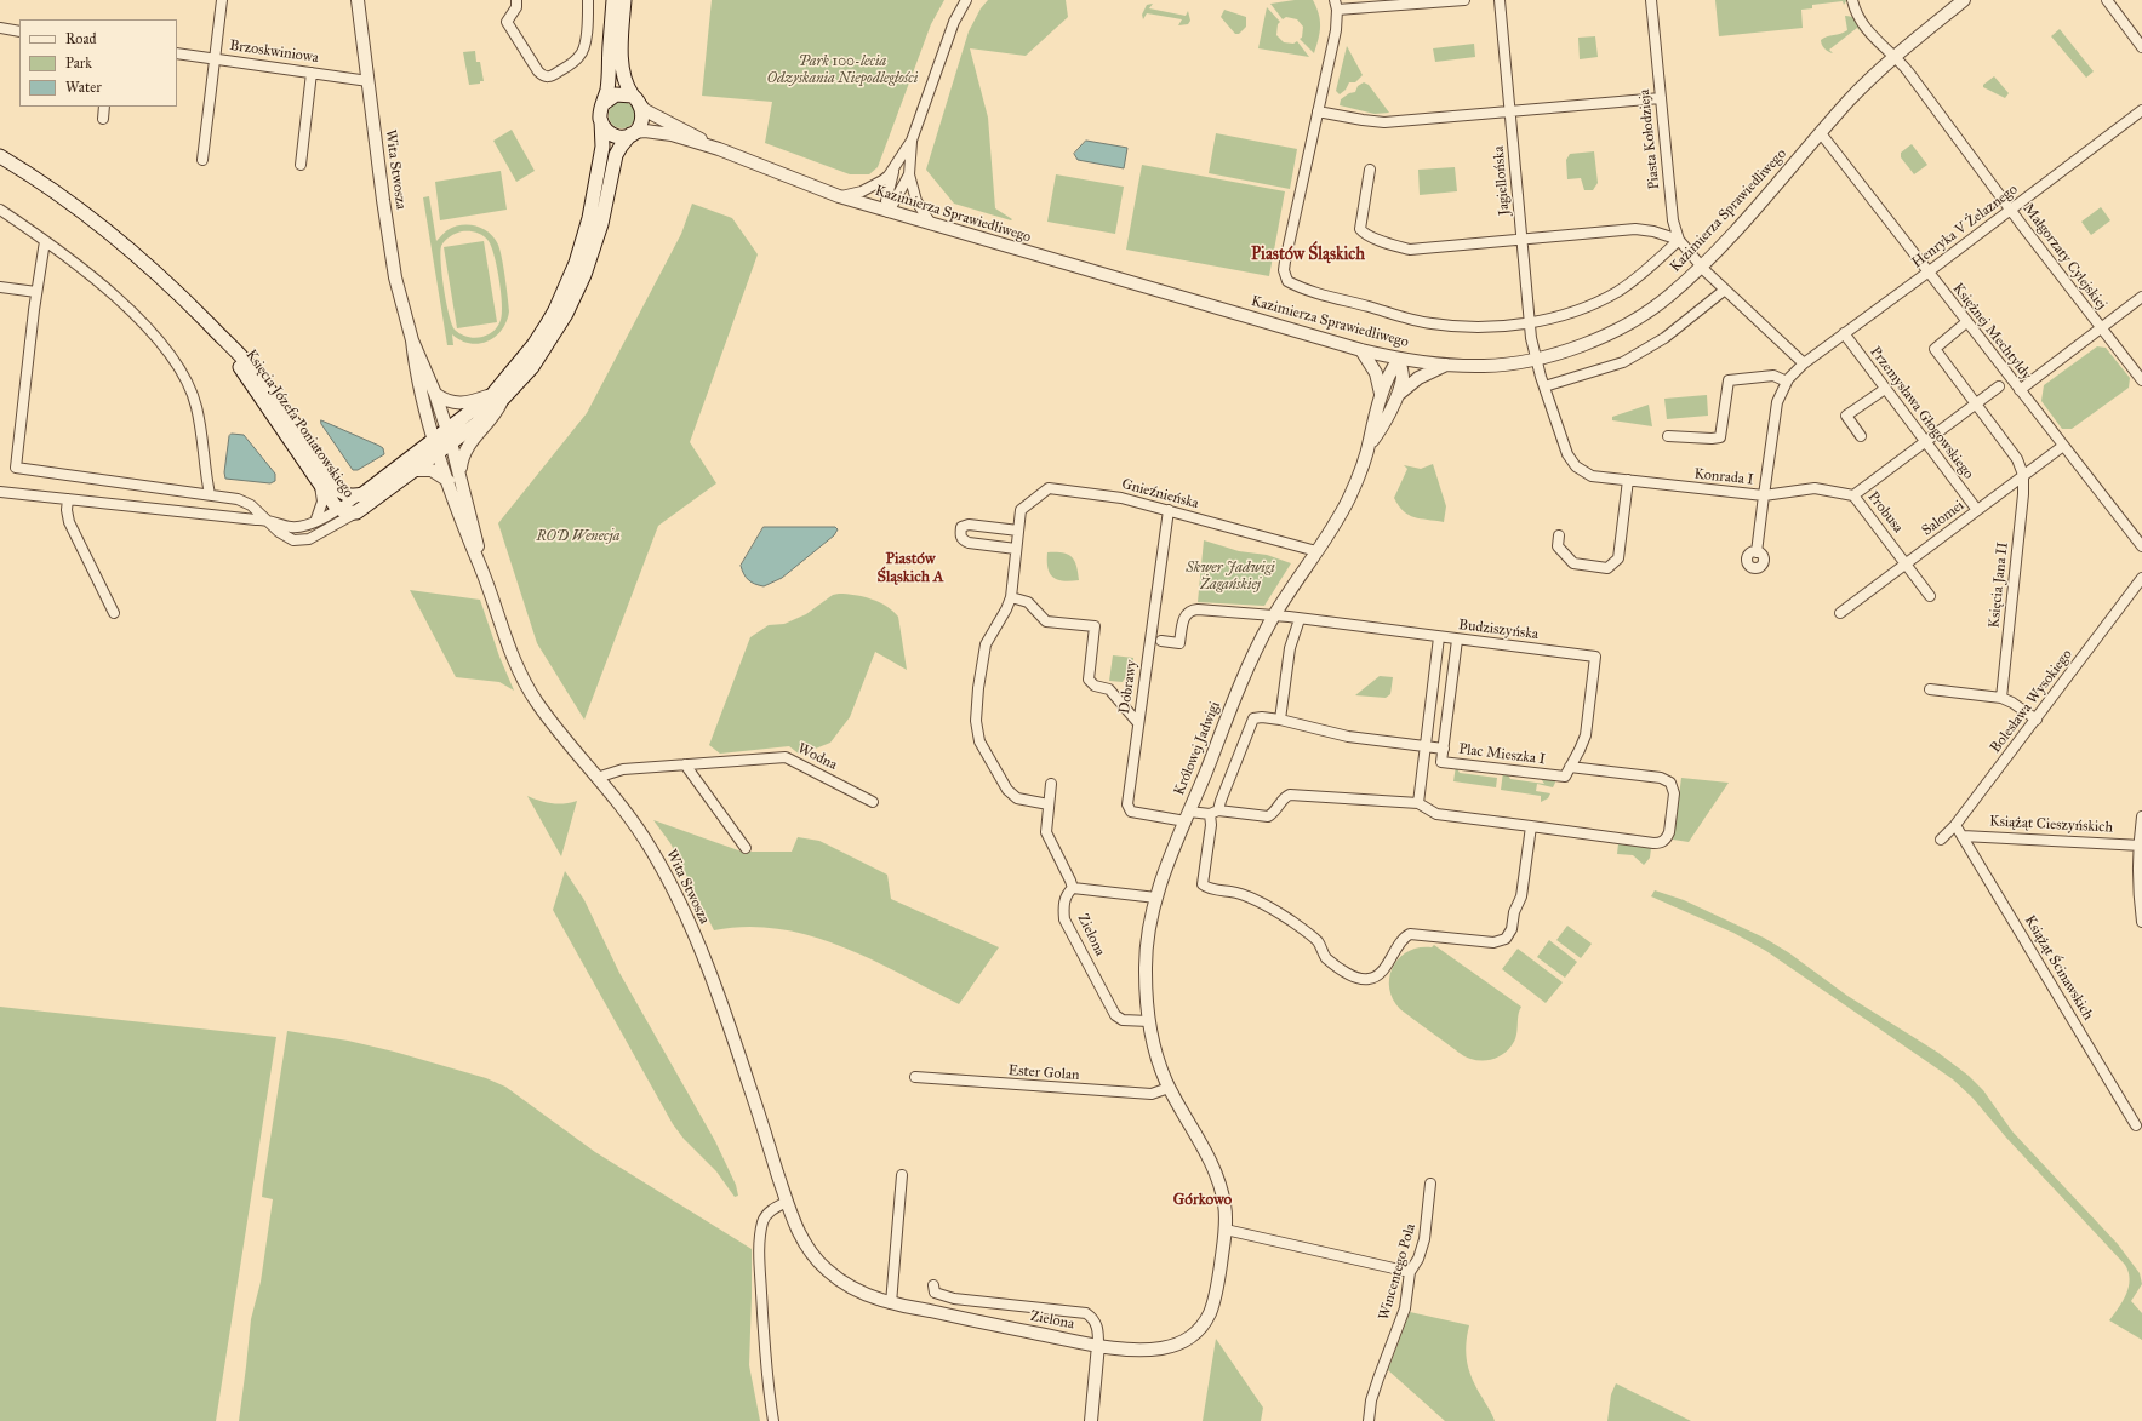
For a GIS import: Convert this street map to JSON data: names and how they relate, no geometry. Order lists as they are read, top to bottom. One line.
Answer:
{"streets":{"main road":["Księcia Józefa Poniatowskiego"],"street":["Brzoskwiniowa","Piasta Kołodzieja","Wita Stwosza","Jagiellońska","Kazimierza Sprawiedliwego","Henryka V Żelaznego","Małgorzaty Cylejskiej","Księżnej Mechtyldy","Przemysława Głogowskiego","Konrada I","Gnieźnieńska","Probusa","Salomei","Księcia Jana II","Budziszyńska","Dobrawy","Bolesława Wysokiego","Królowej Jadwigi","Plac Mieszka I","Wodna","Książąt Cieszyńskich","Zielona","Książąt Ścinawskich","Ester Golan","Wincentego Pola"]},"crossings":[["Brzoskwiniowa","Wita Stwosza"],["Piasta Kołodzieja","Kazimierza Sprawiedliwego"],["Wita Stwosza","Księcia Józefa Poniatowskiego"],["Wita Stwosza","Wodna"],["Wita Stwosza","Zielona"],["Jagiellońska","Kazimierza Sprawiedliwego"],["Jagiellońska","Konrada I"],["Kazimierza Sprawiedliwego","Małgorzaty Cylejskiej"],["Kazimierza Sprawiedliwego","Księżnej Mechtyldy"],["Kazimierza Sprawiedliwego","Konrada I"],["Kazimierza Sprawiedliwego","Królowej Jadwigi"],["Henryka V Żelaznego","Małgorzaty Cylejskiej"],["Henryka V Żelaznego","Księżnej Mechtyldy"],["Henryka V Żelaznego","Przemysława Głogowskiego"],["Henryka V Żelaznego","Konrada I"],["Księżnej Mechtyldy","Salomei"],["Przemysława Głogowskiego","Salomei"],["Konrada I","Probusa"],["Gnieźnieńska","Dobrawy"],["Gnieźnieńska","Królowej Jadwigi"],["Probusa","Salomei"],["Salomei","Księcia Jana II"],["Budziszyńska","Królowej Jadwigi"],["Budziszyńska","Plac Mieszka I"],["Dobrawy","Królowej Jadwigi"],["Bolesława Wysokiego","Książąt Ścinawskich"],["Królowej Jadwigi","Zielona"],["Królowej Jadwigi","Ester Golan"],["Książąt Cieszyńskich","Książąt Ścinawskich"],["Zielona","Ester Golan"]],"districts":["Piastów Śląskich","Piastów Śląskich A","Górkowo"],"parks":["Park 100-lecia Odzyskania Niepodległości","ROD Wenecja","Skwer Jadwigi Żagańskiej"],"legend":["Road","Park","Water"]}
